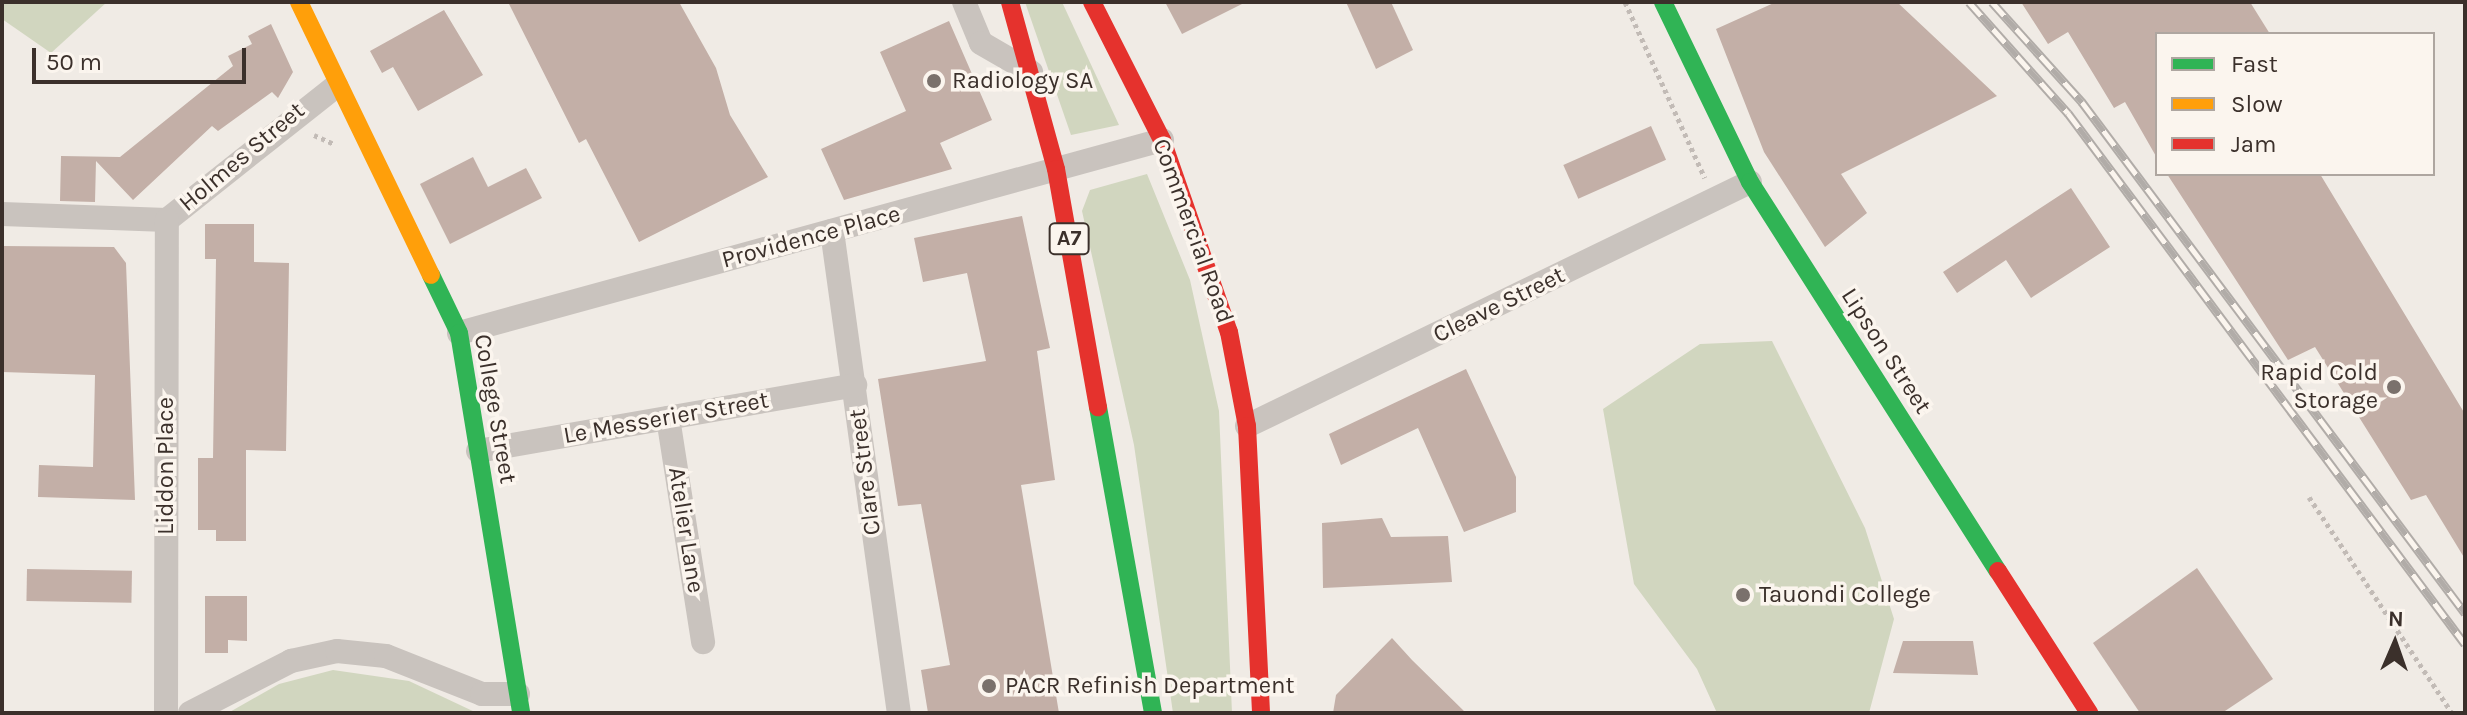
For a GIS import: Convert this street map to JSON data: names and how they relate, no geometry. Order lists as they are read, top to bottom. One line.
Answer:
{"streets":{"street":["Holmes Street","Commercial Road","Providence Place","A7","Cleave Street","Lipson Street","College Street","Le Messerier Street","Liddon Place","Clare Street","Atelier Lane"]},"crossings":[["Holmes Street","College Street"],["Holmes Street","Liddon Place"],["Commercial Road","Providence Place"],["Commercial Road","Cleave Street"],["Providence Place","A7"],["Providence Place","College Street"],["Providence Place","Clare Street"],["Cleave Street","Lipson Street"],["College Street","Le Messerier Street"],["Le Messerier Street","Clare Street"],["Le Messerier Street","Atelier Lane"]],"places":["Radiology SA","Rapid Cold Storage","Tauondi College","PACR Refinish Department"],"legend":["Fast","Slow","Jam"],"scale_bar":"50 m","north":"top"}
